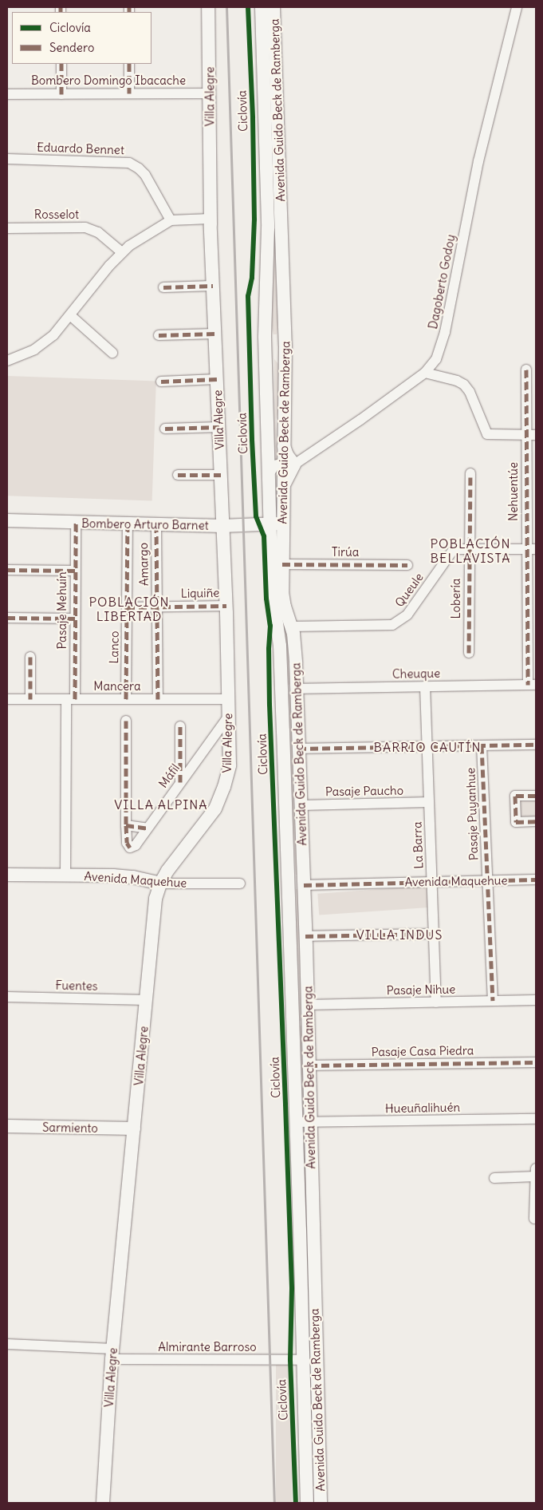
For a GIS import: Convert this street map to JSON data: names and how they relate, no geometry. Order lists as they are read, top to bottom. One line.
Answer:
{"streets":{"main road":["Villa Alegre","Avenida Guido Beck de Ramberga","Bombero Arturo Barnet","Avenida Maquehue","Sarmiento"],"street":["Bombero Domingo Ibacache","Eduardo Bennet","Rosselot","Dagoberto Godoy","Nehuentúe","Tirúa","Amargo","Queule","Liquiñe","Lobería","Pasaje Mehuín","Lanco","Cheuque","Mancera","Máfil","Pasaje Paucho","Pasaje Puyanhue","La Barra","Fuentes","Pasaje Nihue","Pasaje Casa Piedra","Hueuñalihuén","Almirante Barroso"],"cycle path":["Ciclovía"]},"crossings":[["Bombero Domingo Ibacache","Villa Alegre"],["Villa Alegre","Bombero Arturo Barnet"],["Villa Alegre","Liquiñe"],["Villa Alegre","Mancera"],["Villa Alegre","Máfil"],["Villa Alegre","Avenida Maquehue"],["Villa Alegre","Fuentes"],["Villa Alegre","Sarmiento"],["Villa Alegre","Almirante Barroso"],["Avenida Guido Beck de Ramberga","Dagoberto Godoy"],["Avenida Guido Beck de Ramberga","Bombero Arturo Barnet"],["Avenida Guido Beck de Ramberga","Tirúa"],["Avenida Guido Beck de Ramberga","Queule"],["Avenida Guido Beck de Ramberga","Cheuque"],["Avenida Guido Beck de Ramberga","Pasaje Paucho"],["Avenida Guido Beck de Ramberga","Avenida Maquehue"],["Avenida Guido Beck de Ramberga","Pasaje Nihue"],["Avenida Guido Beck de Ramberga","Pasaje Casa Piedra"],["Avenida Guido Beck de Ramberga","Hueuñalihuén"],["Avenida Guido Beck de Ramberga","Almirante Barroso"],["Nehuentúe","Queule"],["Nehuentúe","Cheuque"],["Bombero Arturo Barnet","Amargo"],["Bombero Arturo Barnet","Pasaje Mehuín"],["Bombero Arturo Barnet","Lanco"],["Amargo","Liquiñe"],["Amargo","Mancera"],["Queule","Lobería"],["Liquiñe","Lanco"],["Pasaje Mehuín","Mancera"],["Pasaje Mehuín","Avenida Maquehue"],["Lanco","Mancera"],["Cheuque","La Barra"],["Pasaje Paucho","La Barra"],["Pasaje Puyanhue","Avenida Maquehue"],["Pasaje Puyanhue","Pasaje Nihue"],["La Barra","Avenida Maquehue"],["La Barra","Pasaje Nihue"]],"districts":["POBLACIÓN BELLAVISTA","POBLACIÓN LIBERTAD","BARRIO CAUTÍN","VILLA ALPINA","VILLA INDUS"],"legend":["Ciclovía","Sendero"]}
